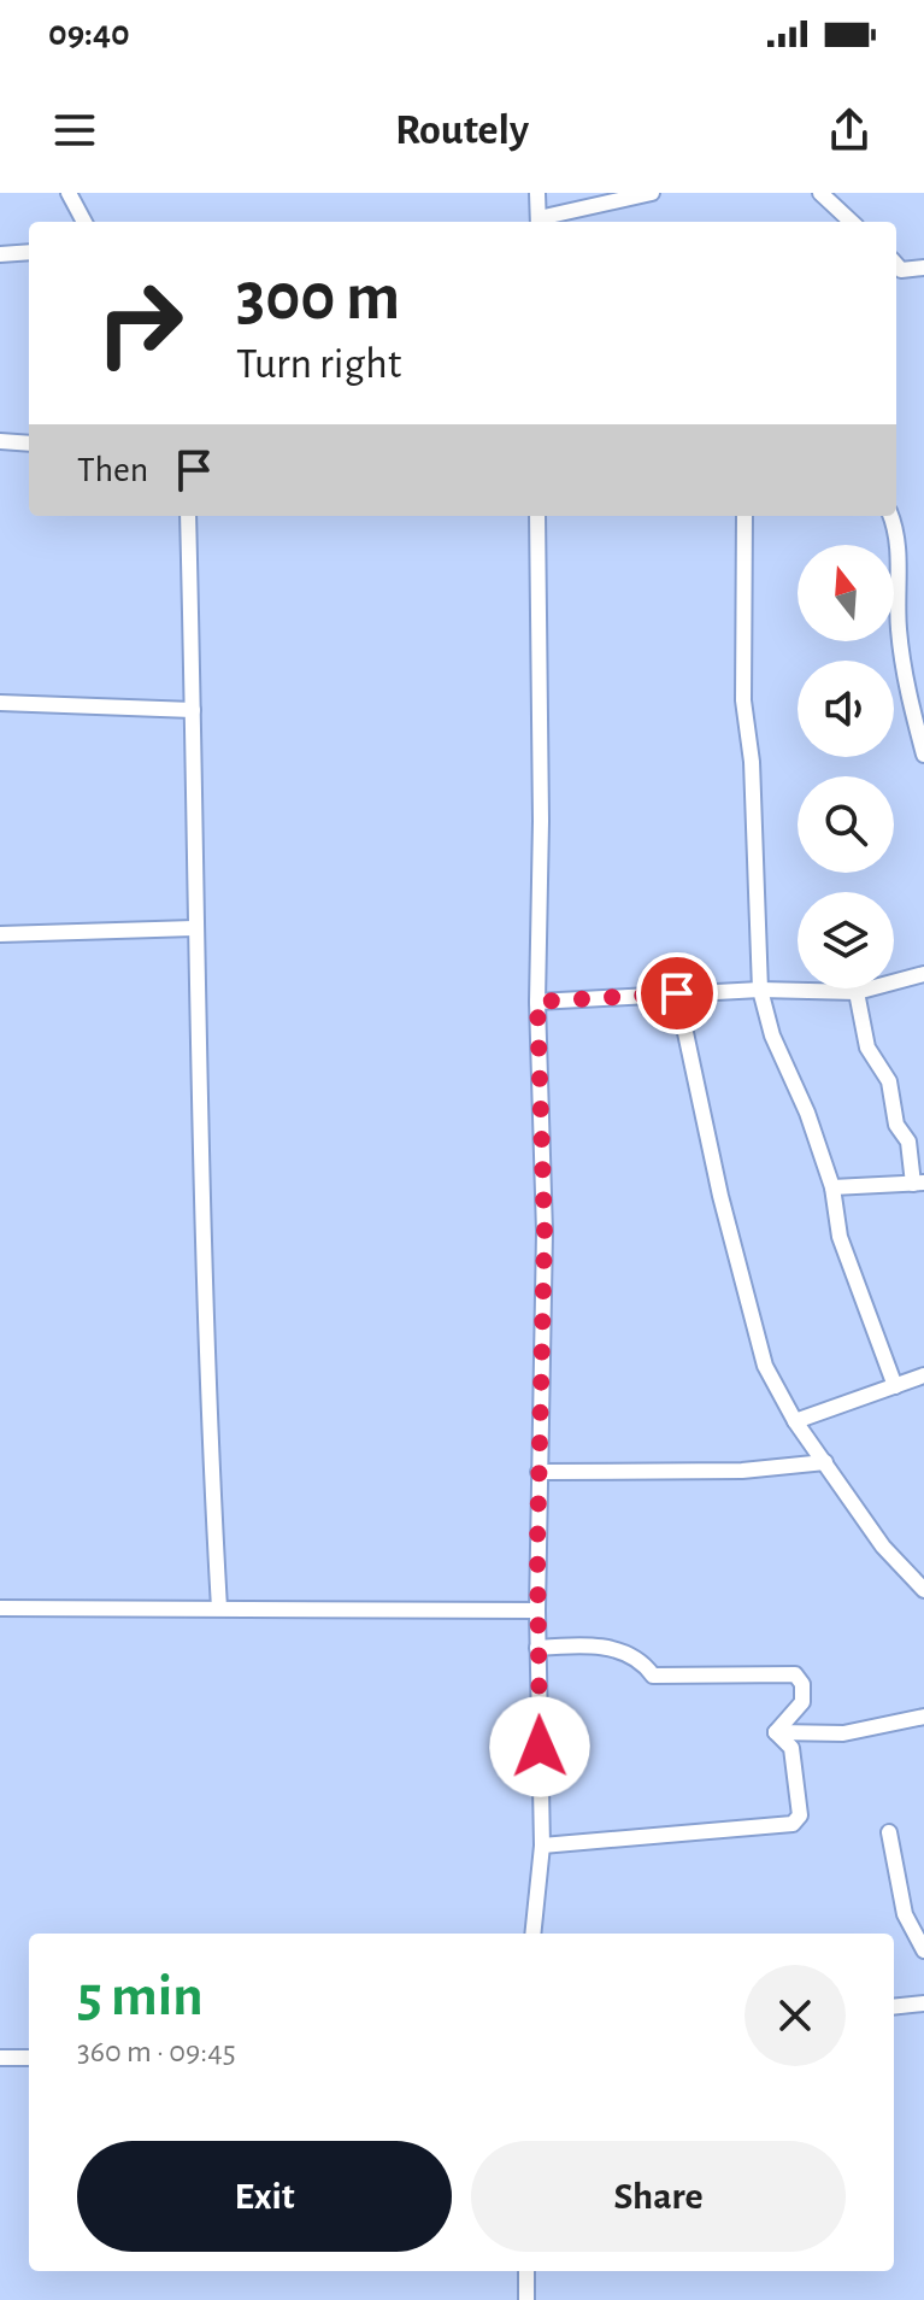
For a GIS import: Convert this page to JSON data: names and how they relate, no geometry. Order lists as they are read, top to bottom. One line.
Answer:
{"north":"top","page":{"status":"09:40","header":"Routely","turn":["300 m","Turn right"],"then":"Then","heading":["5 min","360 m · 09:45"],"buttons":["Exit","Share"]}}
